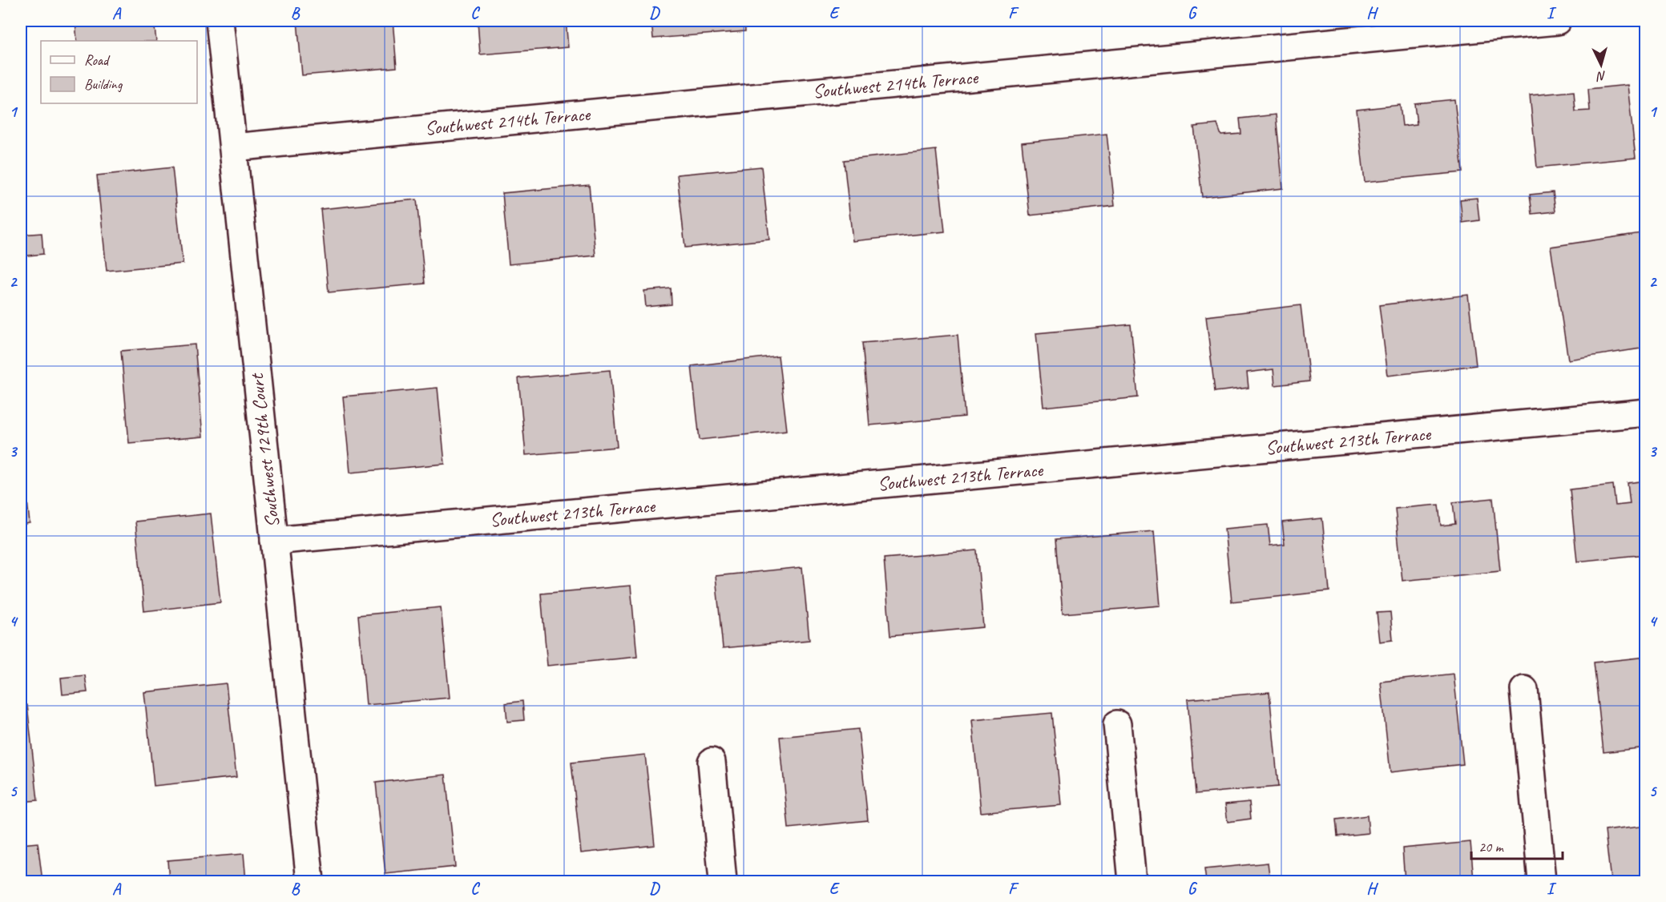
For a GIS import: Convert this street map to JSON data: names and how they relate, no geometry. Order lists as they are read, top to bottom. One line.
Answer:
{"streets":{"street":["Southwest 214th Terrace","Southwest 213th Terrace","Southwest 129th Court"]},"crossings":[["Southwest 214th Terrace","Southwest 129th Court"],["Southwest 213th Terrace","Southwest 129th Court"]],"legend":["Road","Building"],"scale_bar":"20 m","north":"bottom","grid":{"columns":["A","B","C","D","E","F","G","H","I"],"rows":["1","2","3","4","5"]}}
